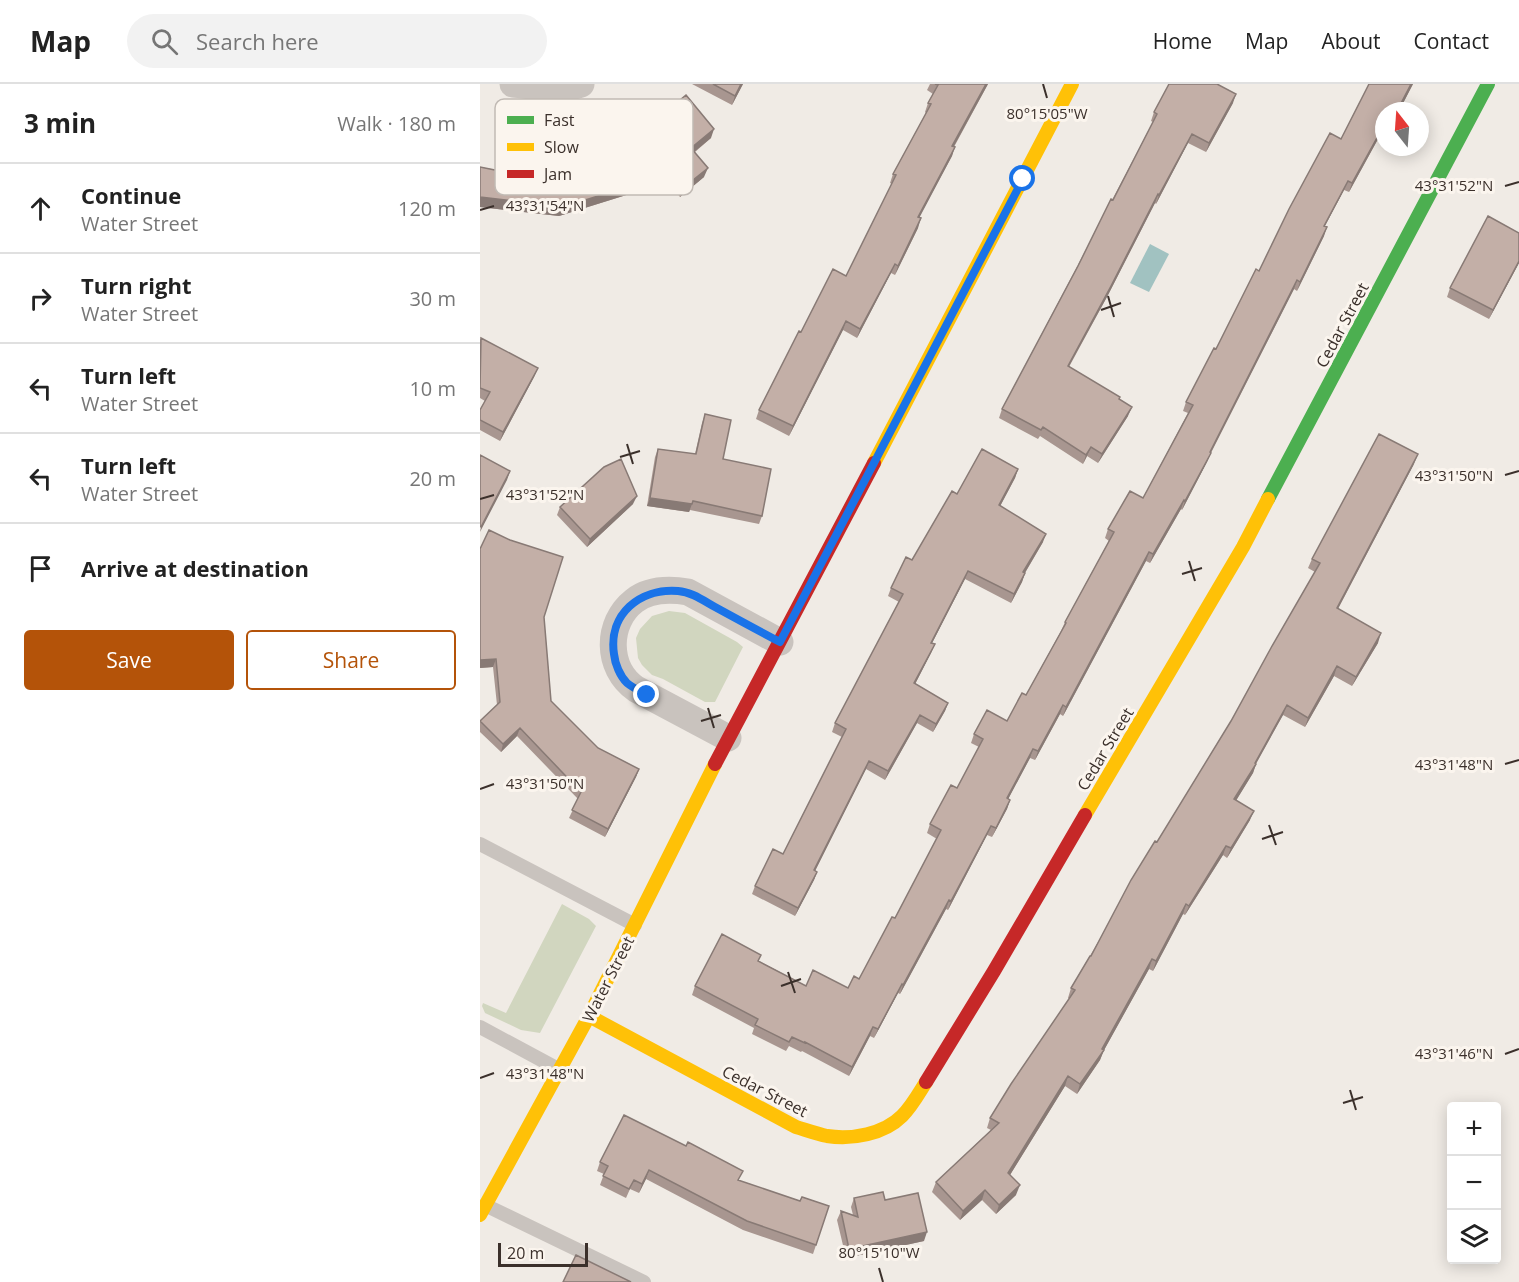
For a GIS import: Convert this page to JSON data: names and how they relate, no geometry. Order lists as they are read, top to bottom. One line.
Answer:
{"streets":{"street":["Cedar Street","Water Street"]},"crossings":[["Cedar Street","Water Street"]],"legend":["Fast","Slow","Jam"],"scale_bar":"20 m","north":"top","page":{"header":"Map","search":"Search here","nav":["Home","Map","About","Contact"],"heading":["3 min","Walk · 180 m"],"list":[["Continue","Water Street","120 m"],["Turn right","Water Street","30 m"],["Turn left","Water Street","10 m"],["Turn left","Water Street","20 m"],"Arrive at destination"],"buttons":["Save","Share"],"map_buttons":["+","−"],"scale":"20 m"},"coordinates":["80°15'05\"W","43°31'52\"N","43°31'54\"N","43°31'50\"N","43°31'48\"N","43°31'46\"N","80°15'10\"W"]}
